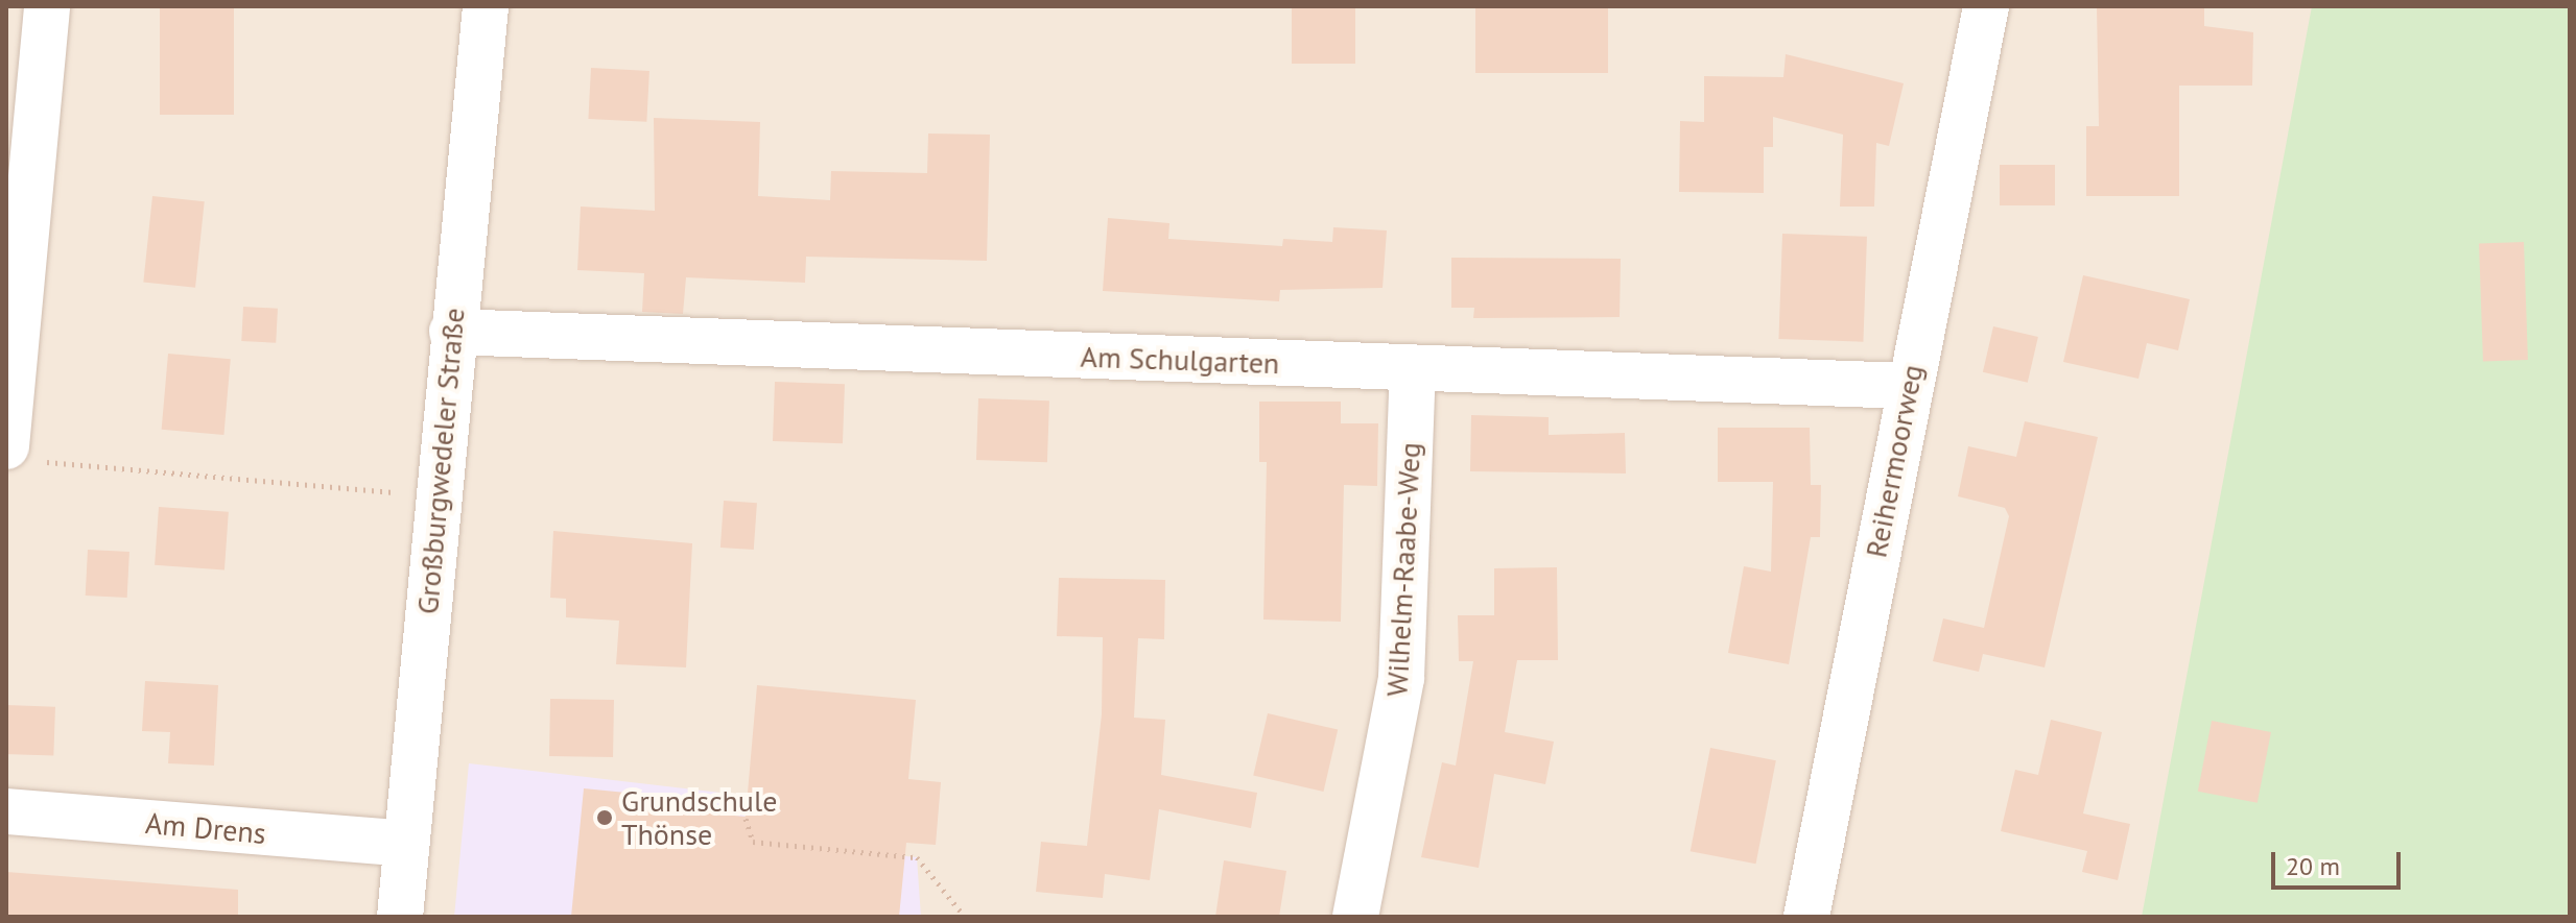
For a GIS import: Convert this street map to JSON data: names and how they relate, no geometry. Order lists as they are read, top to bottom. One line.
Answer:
{"streets":{"street":["Am Schulgarten","Großburgwedeler Straße","Reihermoorweg","Wilhelm-Raabe-Weg","Am Drens"]},"crossings":[["Am Schulgarten","Großburgwedeler Straße"],["Am Schulgarten","Reihermoorweg"],["Am Schulgarten","Wilhelm-Raabe-Weg"],["Großburgwedeler Straße","Am Drens"]],"places":["Grundschule Thönse"],"scale_bar":"20 m"}
